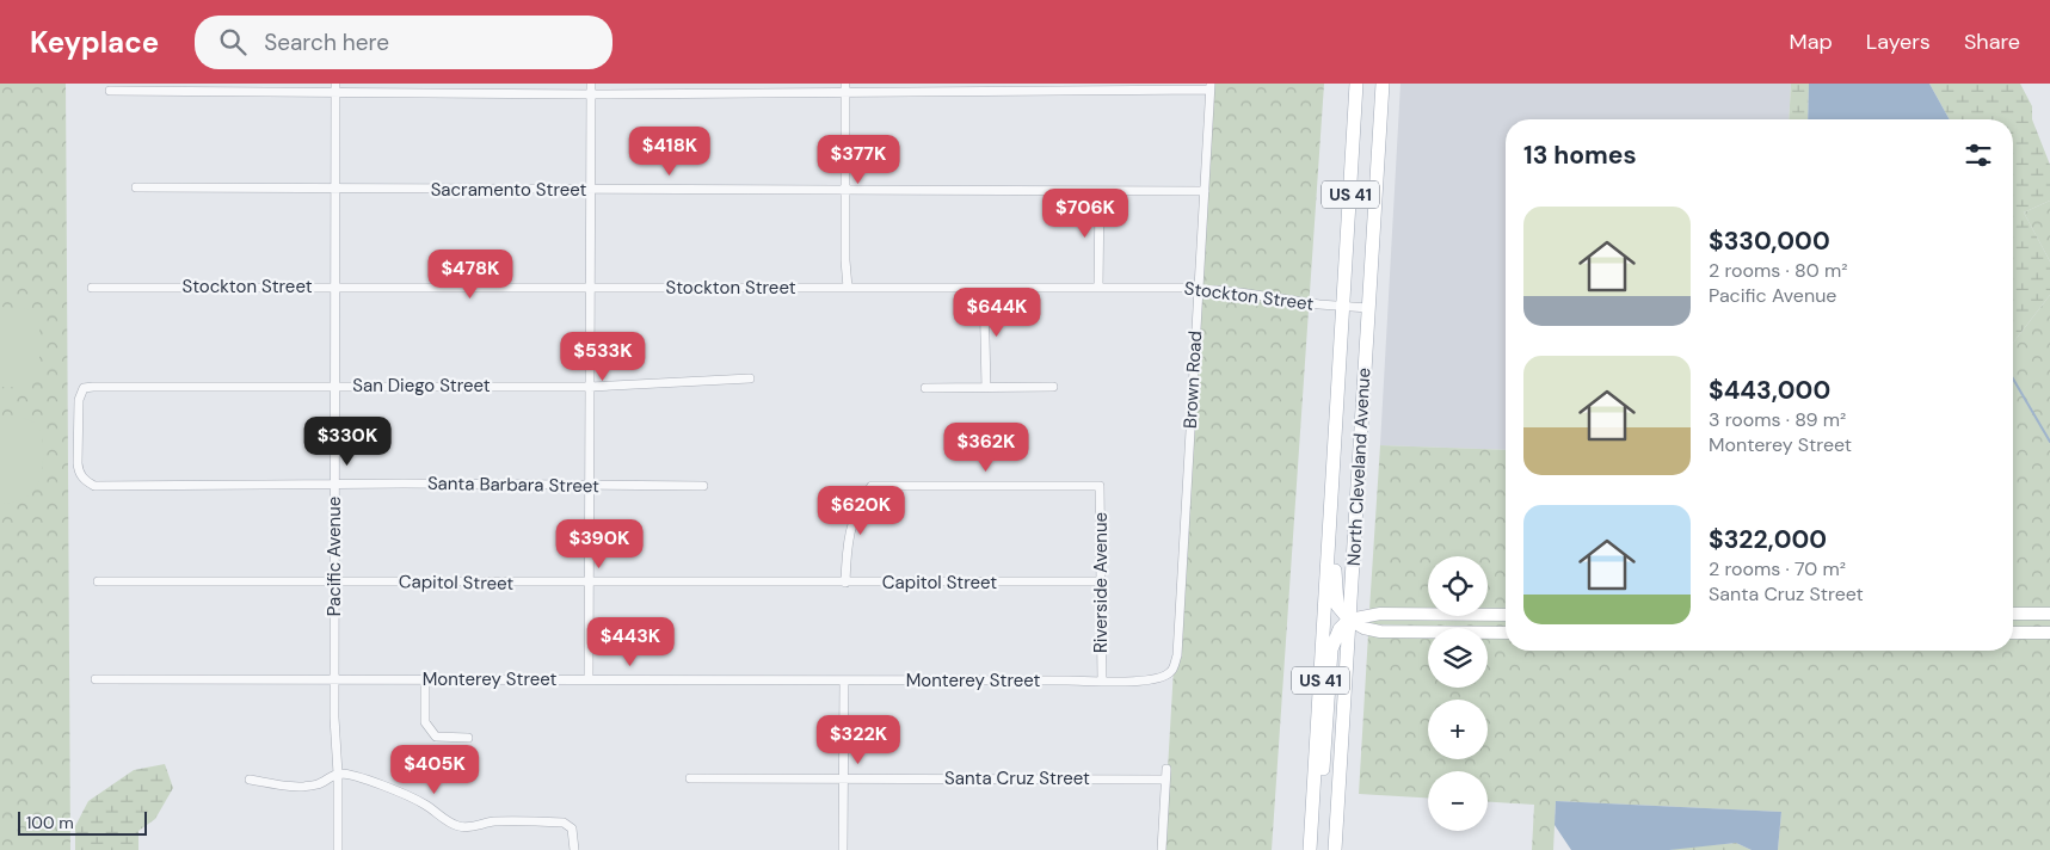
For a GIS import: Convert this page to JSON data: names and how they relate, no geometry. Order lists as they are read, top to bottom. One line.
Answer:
{"streets":{"main road":["US 41","North Cleveland Avenue"],"street":["Sacramento Street","Stockton Street","Brown Road","San Diego Street","Santa Barbara Street","Pacific Avenue","Capitol Street","Riverside Avenue","Monterey Street","Santa Cruz Street"]},"crossings":[["Sacramento Street","Brown Road"],["Sacramento Street","Pacific Avenue"],["Stockton Street","Brown Road"],["Stockton Street","North Cleveland Avenue"],["Stockton Street","Pacific Avenue"],["Brown Road","Monterey Street"],["San Diego Street","Santa Barbara Street"],["San Diego Street","Pacific Avenue"],["Santa Barbara Street","Pacific Avenue"],["Pacific Avenue","Capitol Street"],["Pacific Avenue","Monterey Street"],["Capitol Street","Riverside Avenue"],["Riverside Avenue","Monterey Street"]],"scale_bar":"100 m","page":{"header":"Keyplace","search":"Search here","nav":["Map","Layers","Share"],"heading":"13 homes","price":["$418K","$377K","$706K","$478K","$644K","$533K","$330K","$362K","$620K","$390K","$443K","$322K","$405K"],"list":[{"name":"$330,000","note":"2 rooms · 80 m² · Pacific Avenue"},{"name":"$443,000","note":"3 rooms · 89 m² · Monterey Street"},{"name":"$322,000","note":"2 rooms · 70 m² · Santa Cruz Street"}],"map_buttons":["+","−"],"scale":"100 m"}}
